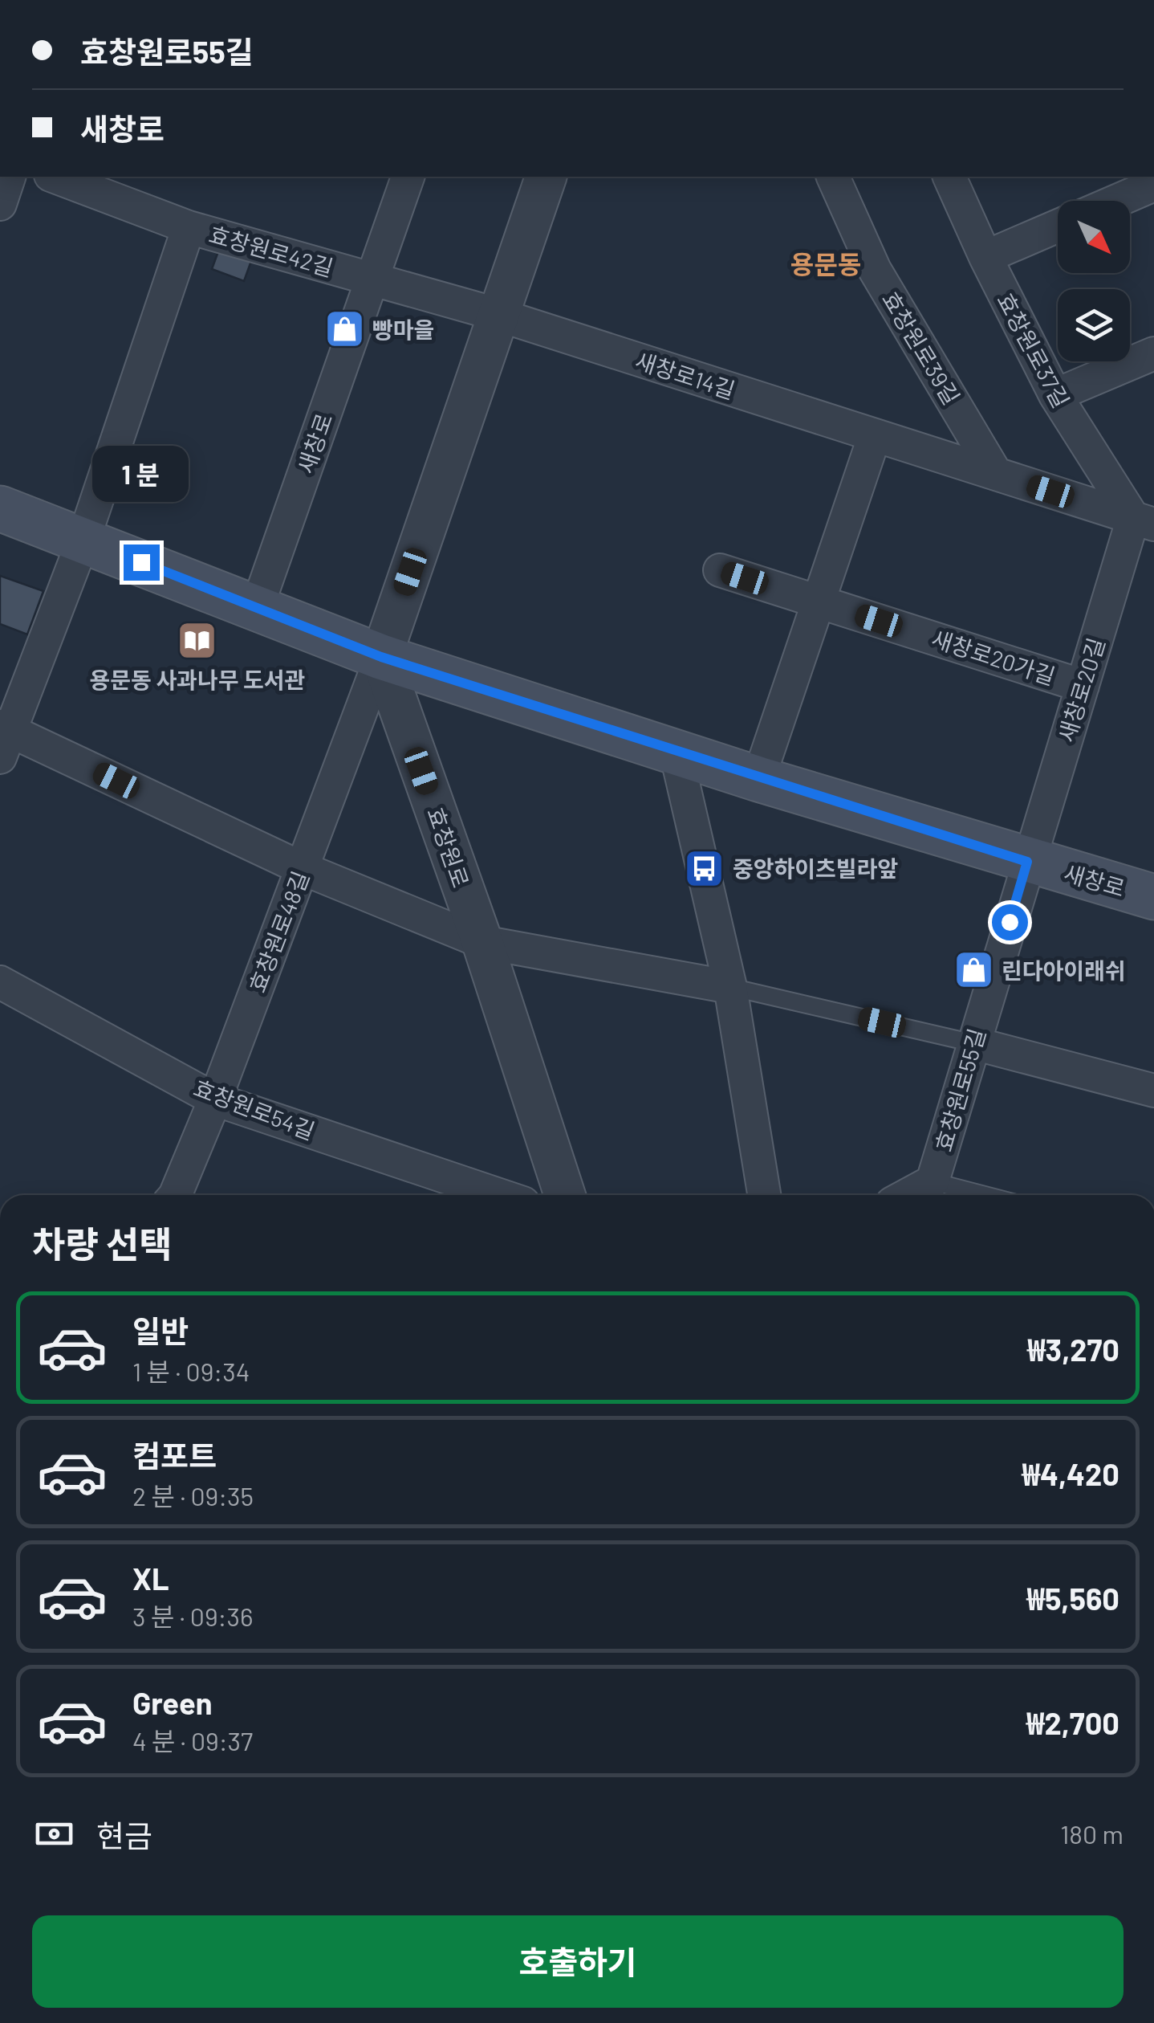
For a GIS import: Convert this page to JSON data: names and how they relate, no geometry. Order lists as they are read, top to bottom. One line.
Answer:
{"streets":{"main road":["새창로"],"street":["효창원로42길","효창원로39길","효창원로37길","새창로14길","새창로20가길","새창로20길","효창원로","효창원로48길","효창원로55길","효창원로54길"]},"crossings":[["효창원로42길","새창로14길"],["효창원로42길","새창로"],["효창원로39길","새창로14길"],["효창원로37길","새창로14길"],["효창원로37길","새창로20길"],["새창로14길","새창로20길"],["새창로","새창로20길"],["새창로","효창원로"],["새창로","효창원로48길"],["새창로","효창원로55길"],["새창로20가길","새창로20길"],["새창로20길","효창원로55길"],["효창원로","효창원로48길"],["효창원로48길","효창원로54길"]],"districts":["용문동"],"places":{"shop":["빵마을","린다아이래쉬"],"library":["용문동 사과나무 도서관"],"bus stop":["중앙하이츠빌라앞"]},"north":"bottom right","page":{"banner":["효창원로55길","새창로"],"bubble":"1 분","heading":"차량 선택","list":[{"name":"일반","note":"1 분 · 09:34","value":"₩3,270"},{"name":"컴포트","note":"2 분 · 09:35","value":"₩4,420"},{"name":"XL","note":"3 분 · 09:36","value":"₩5,560"},{"name":"Green","note":"4 분 · 09:37","value":"₩2,700"}],"pay":["현금","180 m"],"buttons":"호출하기"}}
